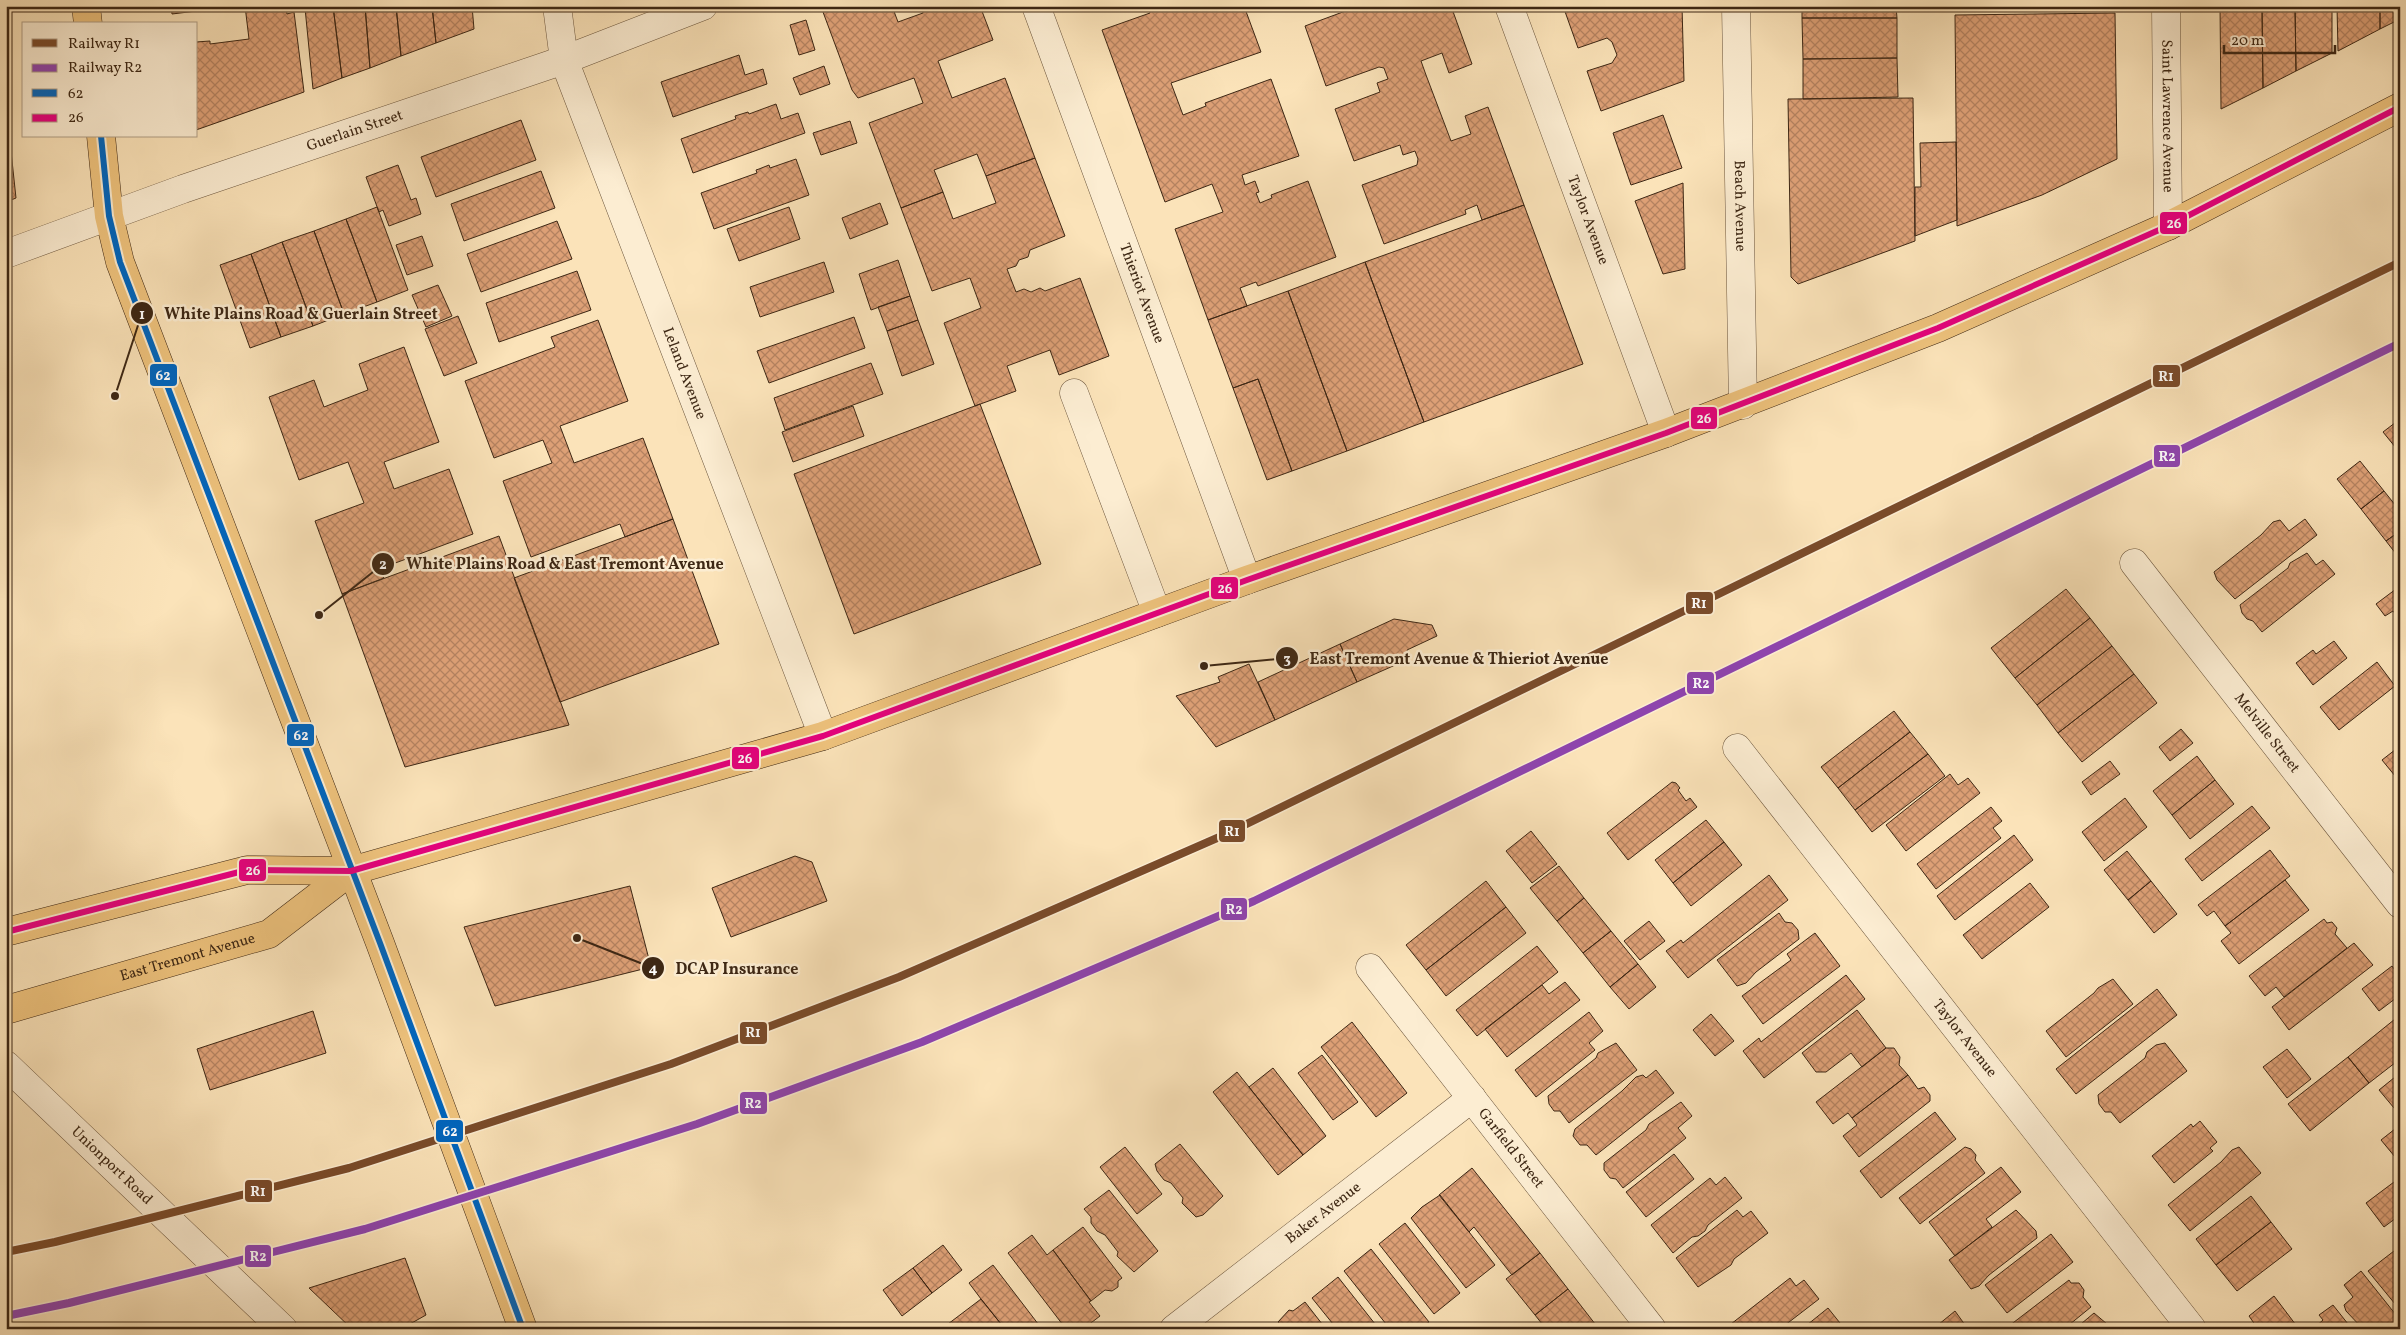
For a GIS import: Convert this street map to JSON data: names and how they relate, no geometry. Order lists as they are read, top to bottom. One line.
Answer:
{"streets":{"main road":["East Tremont Avenue"],"street":["Saint Lawrence Avenue","Guerlain Street","Beach Avenue","Taylor Avenue","Thieriot Avenue","Leland Avenue","Melville Street","Garfield Street","Unionport Road","Baker Avenue"]},"crossings":[["Saint Lawrence Avenue","East Tremont Avenue"],["Guerlain Street","Leland Avenue"],["Beach Avenue","East Tremont Avenue"],["Taylor Avenue","East Tremont Avenue"],["Thieriot Avenue","East Tremont Avenue"],["Leland Avenue","East Tremont Avenue"],["Garfield Street","Baker Avenue"]],"places":["White Plains Road & Guerlain Street","White Plains Road & East Tremont Avenue","East Tremont Avenue & Thieriot Avenue","DCAP Insurance"],"lines":["transit line 26","transit line 62","rail line R1","rail line R2"],"legend":["Railway R1","Railway R2","62","26"],"scale_bar":"20 m"}
